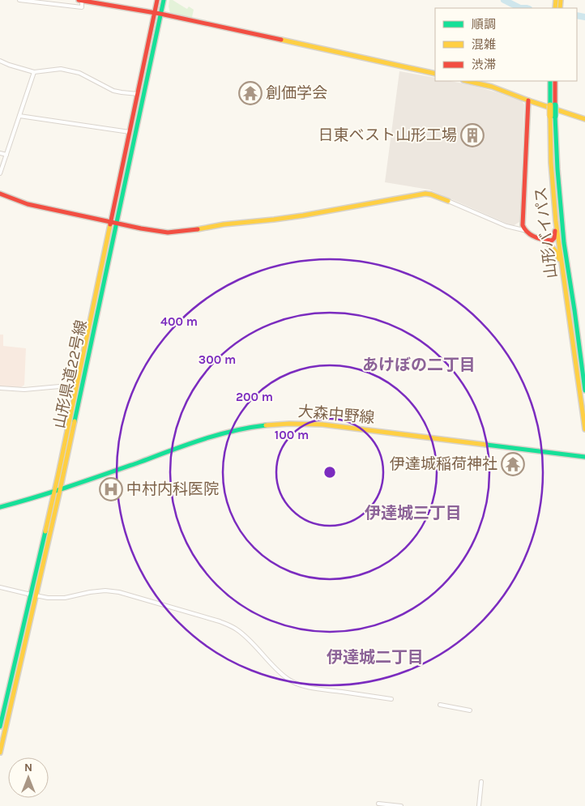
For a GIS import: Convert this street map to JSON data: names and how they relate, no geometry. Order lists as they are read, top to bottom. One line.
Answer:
{"streets":{"main road":["山形バイパス","山形県道22号線","大森中野線"]},"crossings":[["山形県道22号線","大森中野線"]],"districts":["あけぼの二丁目","伊達城三丁目","伊達城二丁目"],"places":{"temple":["創価学会","伊達城稲荷神社"],"building":["日東ベスト山形工場"],"hospital":["中村内科医院"]},"legend":["順調","混雑","渋滞"],"north":"top","rings":["400 m","300 m","200 m","100 m"]}
